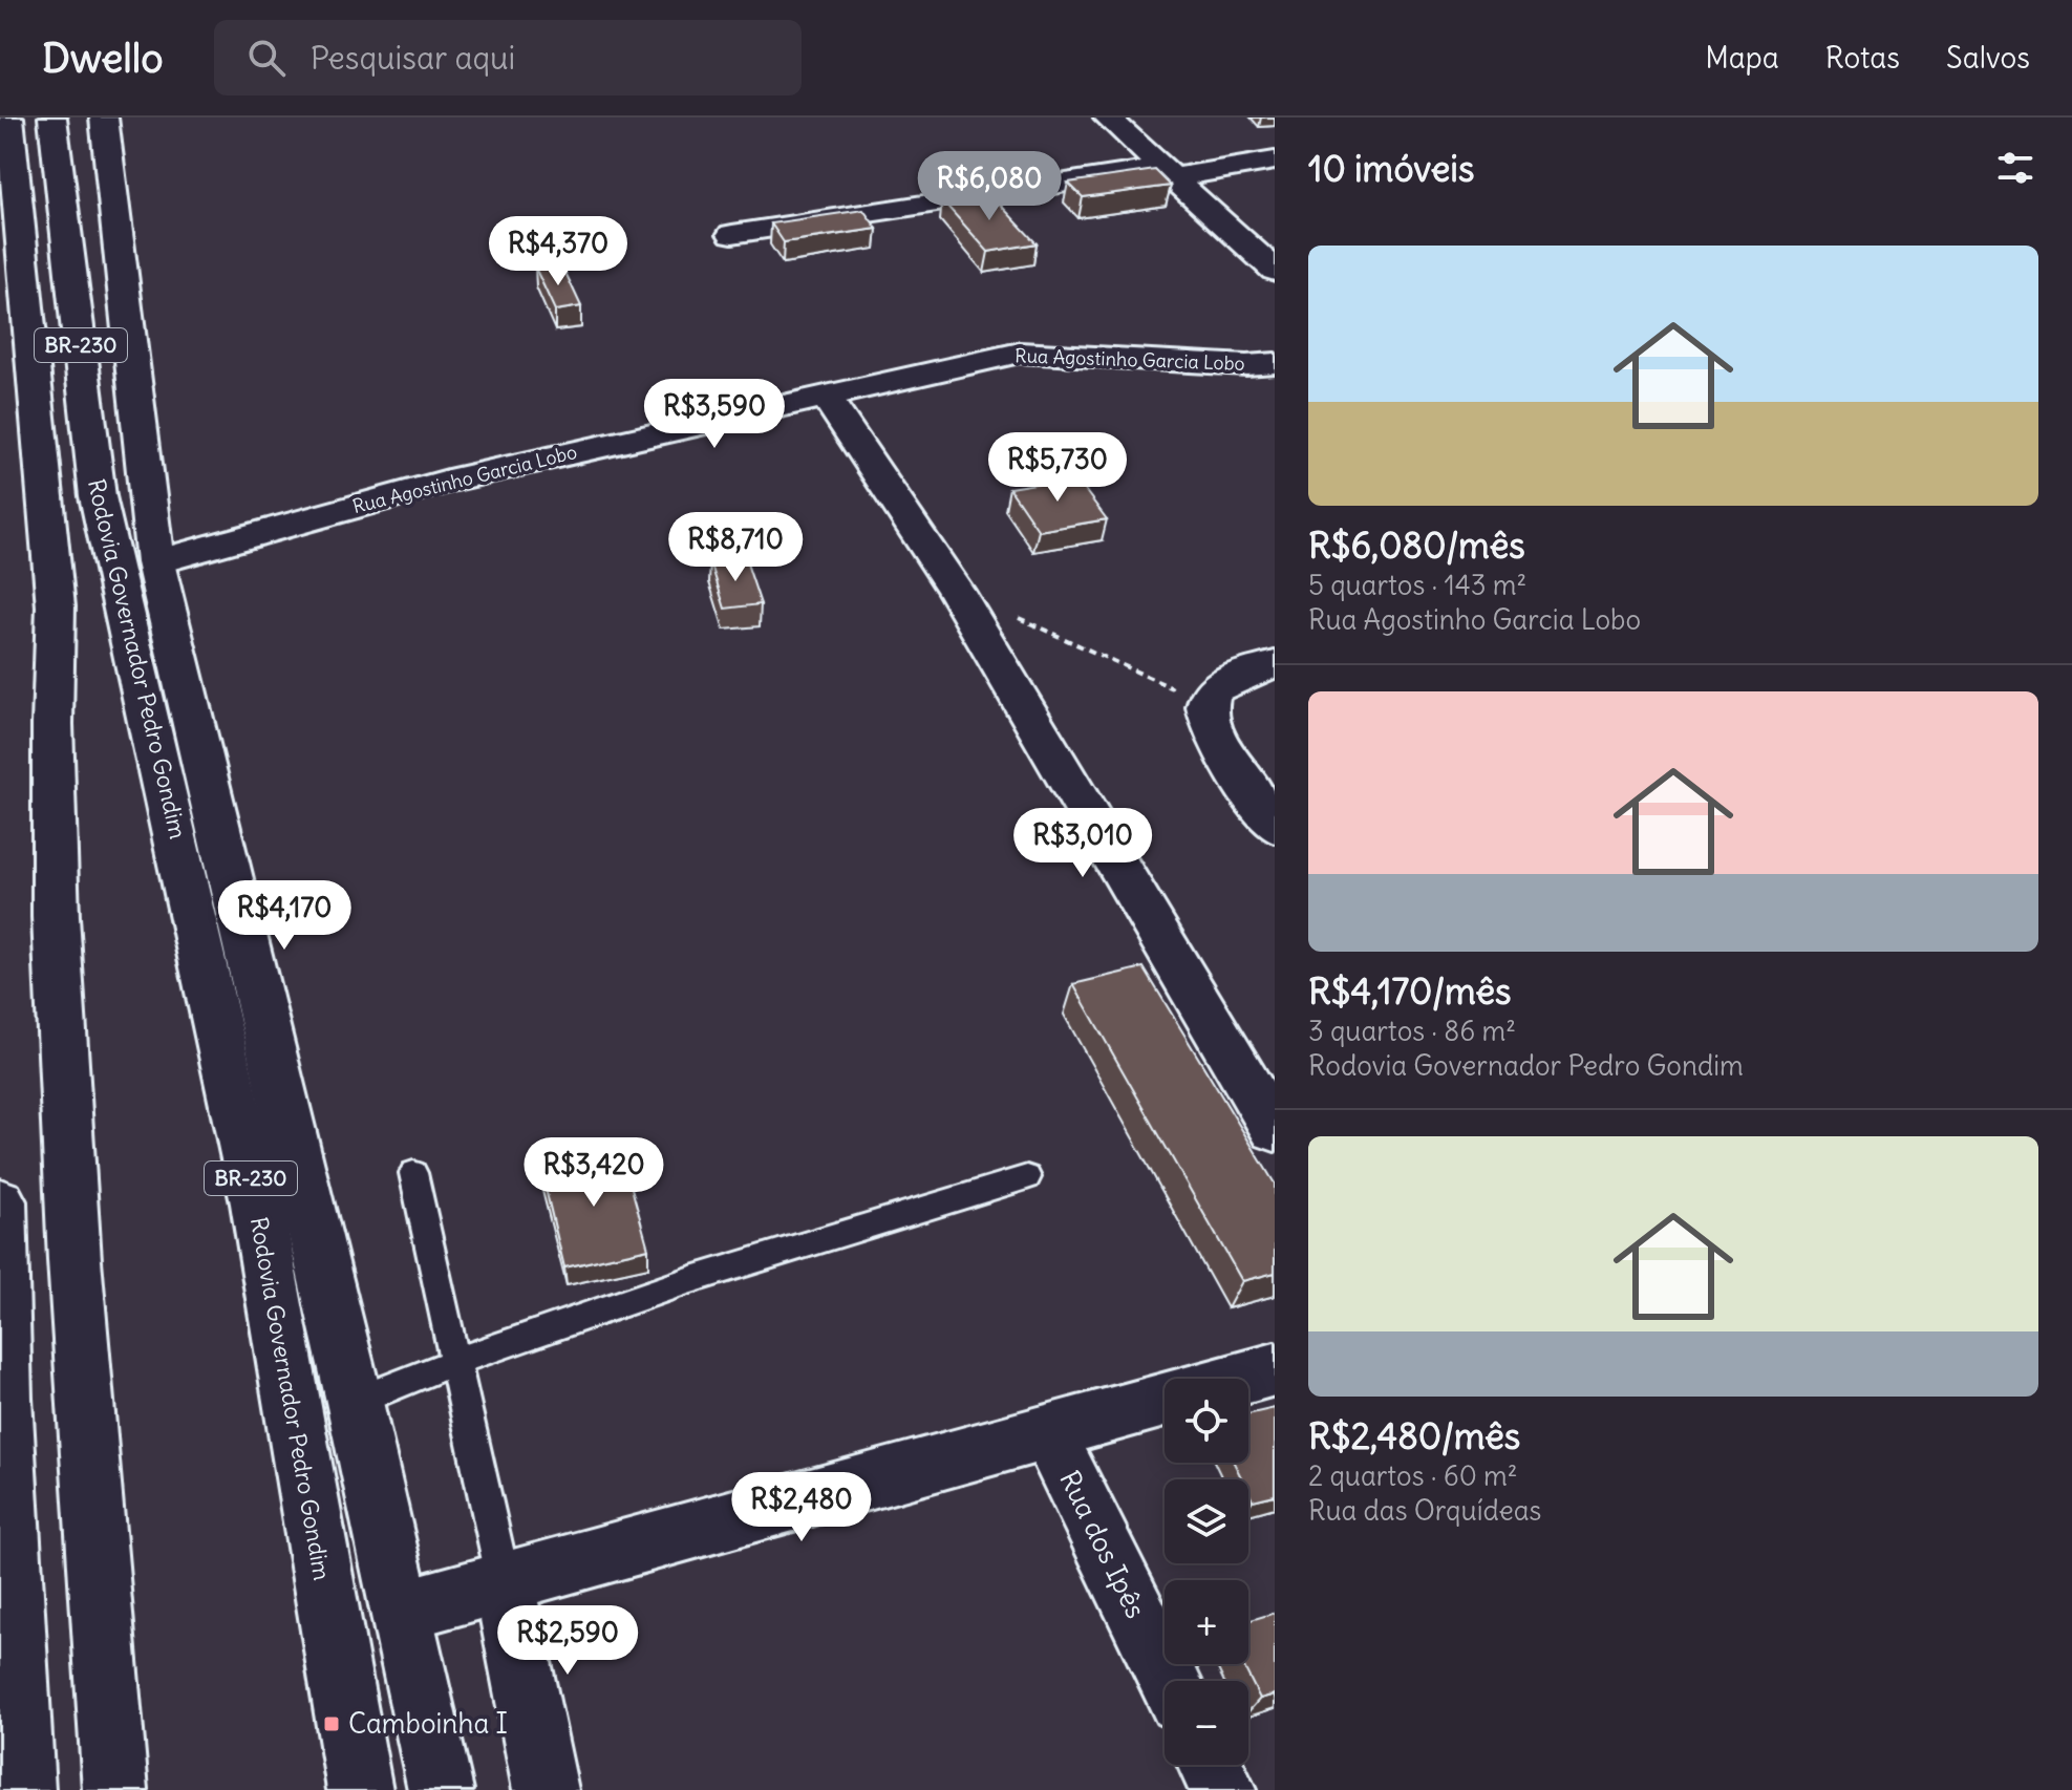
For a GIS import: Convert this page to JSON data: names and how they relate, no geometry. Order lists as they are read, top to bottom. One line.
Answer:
{"streets":{"main road":["BR-230","Rua Agostinho Garcia Lobo","Rodovia Governador Pedro Gondim","Rua dos Ipês"]},"places":{"transit":["Camboinha I"]},"page":{"header":"Dwello","search":"Pesquisar aqui","nav":["Mapa","Rotas","Salvos"],"heading":"10 imóveis","price":["R$6,080","R$4,370","R$3,590","R$5,730","R$8,710","R$3,010","R$4,170","R$3,420","R$2,480","R$2,590"],"list":[{"name":"R$6,080/mês","note":"5 quartos · 143 m² · Rua Agostinho Garcia Lobo"},{"name":"R$4,170/mês","note":"3 quartos · 86 m² · Rodovia Governador Pedro Gondim"},{"name":"R$2,480/mês","note":"2 quartos · 60 m² · Rua das Orquídeas"}],"map_buttons":["+","−"]}}
